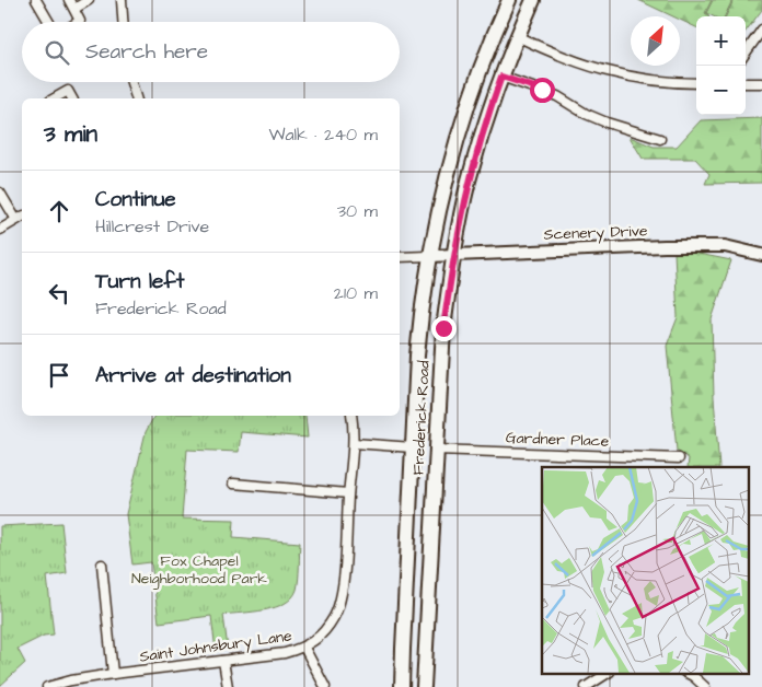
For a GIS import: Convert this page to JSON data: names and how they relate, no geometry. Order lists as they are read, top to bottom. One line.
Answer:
{"streets":{"main road":["Frederick Road"],"street":["Scenery Drive","Gardner Place","Saint Johnsbury Lane"]},"crossings":[["Scenery Drive","Frederick Road"],["Frederick Road","Gardner Place"]],"parks":["Fox Chapel Neighborhood Park"],"north":"top right","page":{"map_buttons":["+","−"],"search":"Search here","heading":["3 min","Walk · 240 m"],"list":[["Continue","Hillcrest Drive","30 m"],["Turn left","Frederick Road","210 m"],"Arrive at destination"]}}
